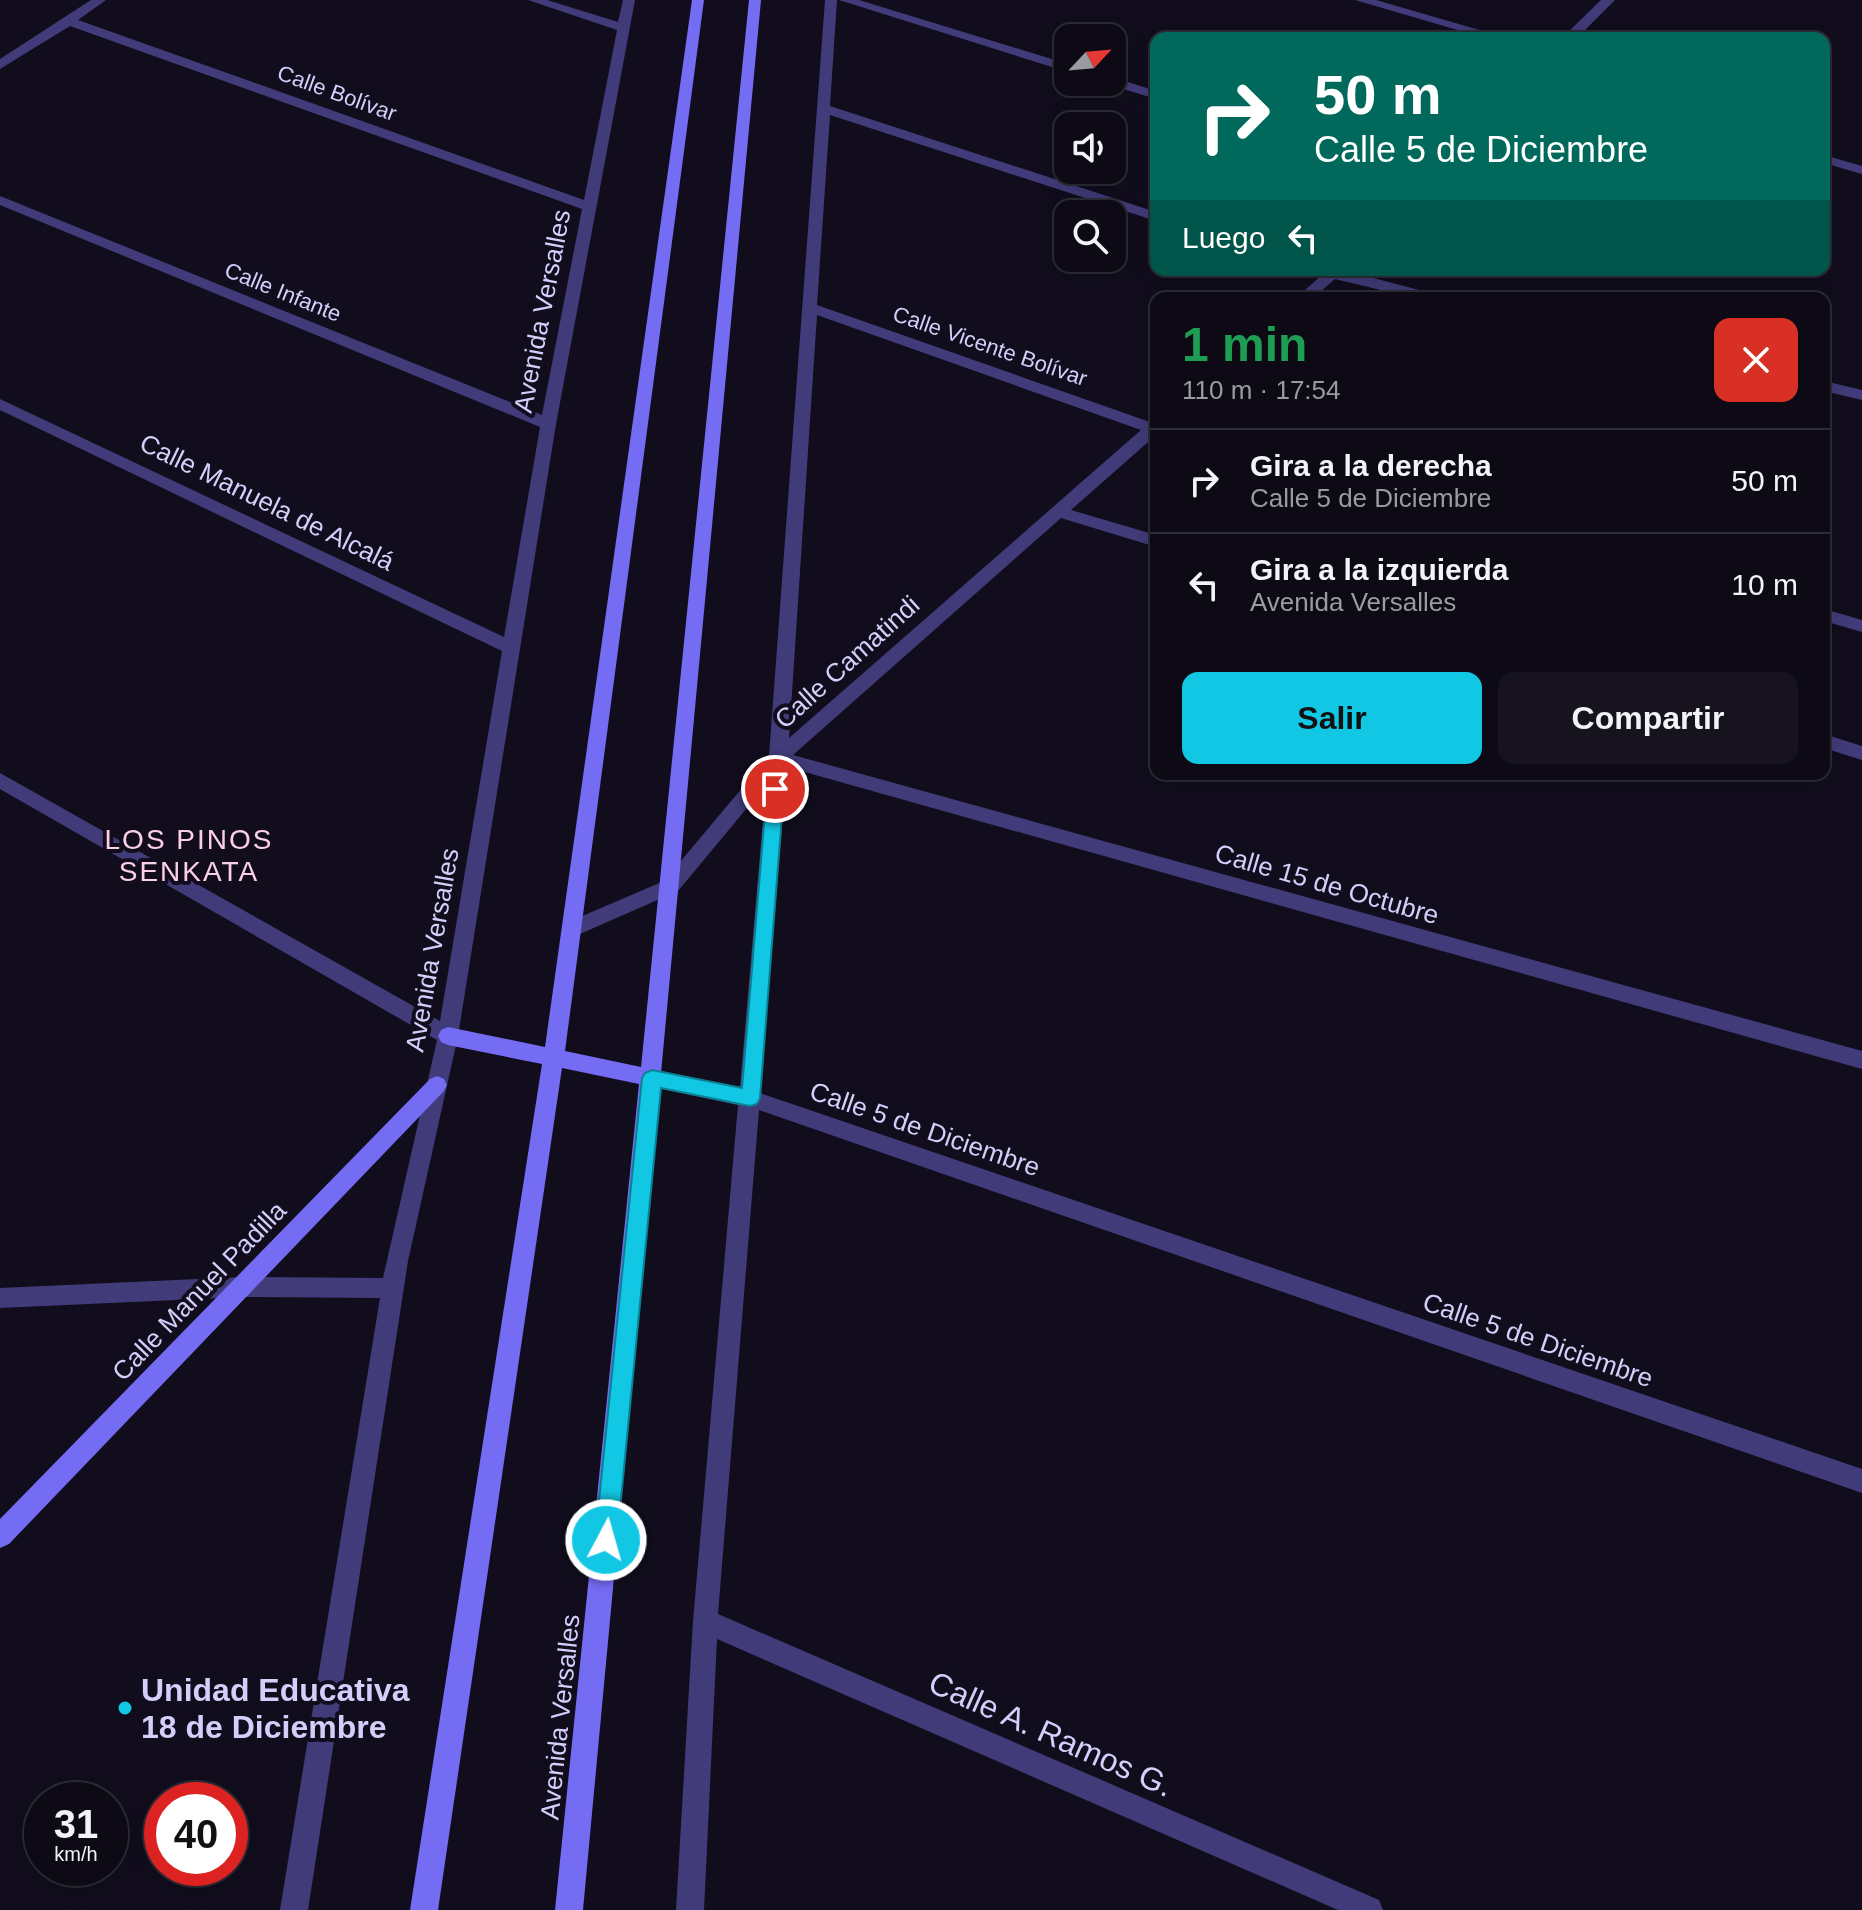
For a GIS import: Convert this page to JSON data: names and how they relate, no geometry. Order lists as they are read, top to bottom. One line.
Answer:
{"streets":{"street":["Calle Bolívar","Calle Infante","Avenida Versalles","Calle Vicente Bolívar","Calle Manuela de Alcalá","Calle Camatindi","Calle 15 de Octubre","Calle 5 de Diciembre","Calle Manuel Padilla","Calle A. Ramos G."]},"crossings":[["Calle Bolívar","Avenida Versalles"],["Calle Infante","Avenida Versalles"],["Avenida Versalles","Calle Manuela de Alcalá"],["Avenida Versalles","Calle Camatindi"],["Avenida Versalles","Calle 5 de Diciembre"],["Avenida Versalles","Calle Manuel Padilla"],["Calle Camatindi","Calle 15 de Octubre"]],"districts":["LOS PINOS SENKATA"],"places":["Unidad Educativa 18 de Diciembre"],"north":"top right","page":{"turn":["50 m","Calle 5 de Diciembre"],"then":"Luego","heading":["1 min","110 m · 17:54"],"list":[{"name":"Gira a la derecha","note":"Calle 5 de Diciembre","value":"50 m"},{"name":"Gira a la izquierda","note":"Avenida Versalles","value":"10 m"}],"buttons":["Salir","Compartir"],"speed":"31 km/h","limit":"40"}}
